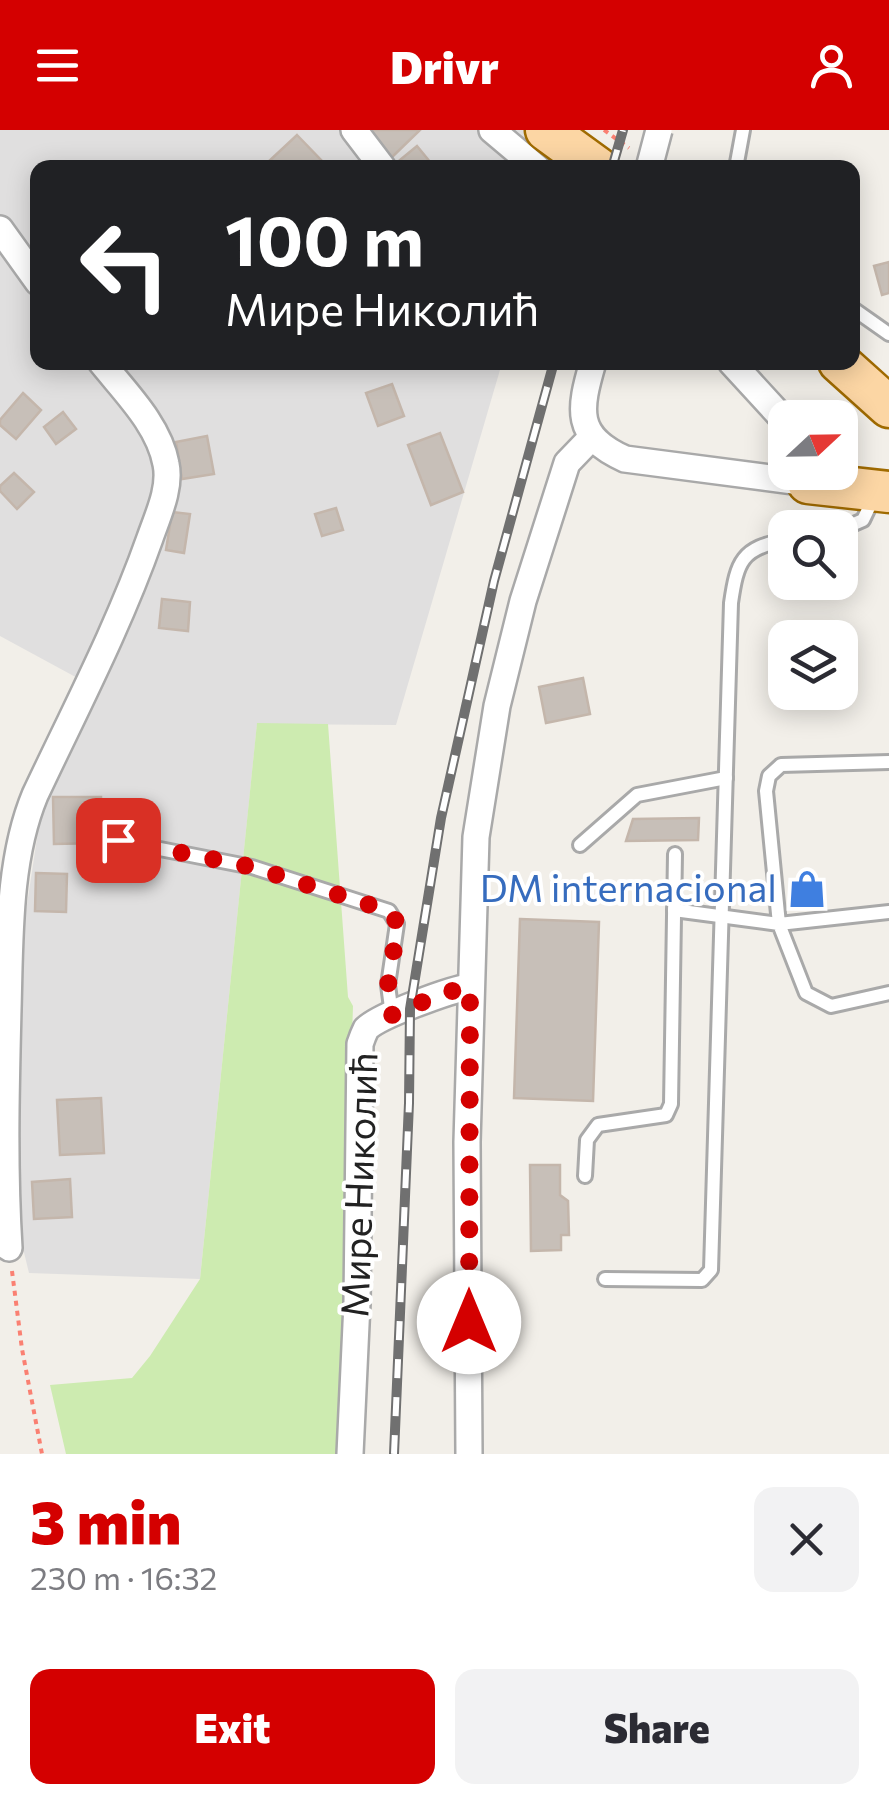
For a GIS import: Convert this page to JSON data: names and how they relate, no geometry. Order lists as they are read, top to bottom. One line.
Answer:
{"streets":{"street":["Мире Николић"]},"places":{"shop":["DM internacional"]},"north":"right","page":{"header":"Drivr","turn":["100 m","Мире Николић"],"heading":["3 min","230 m · 16:32"],"buttons":["Exit","Share"]}}
